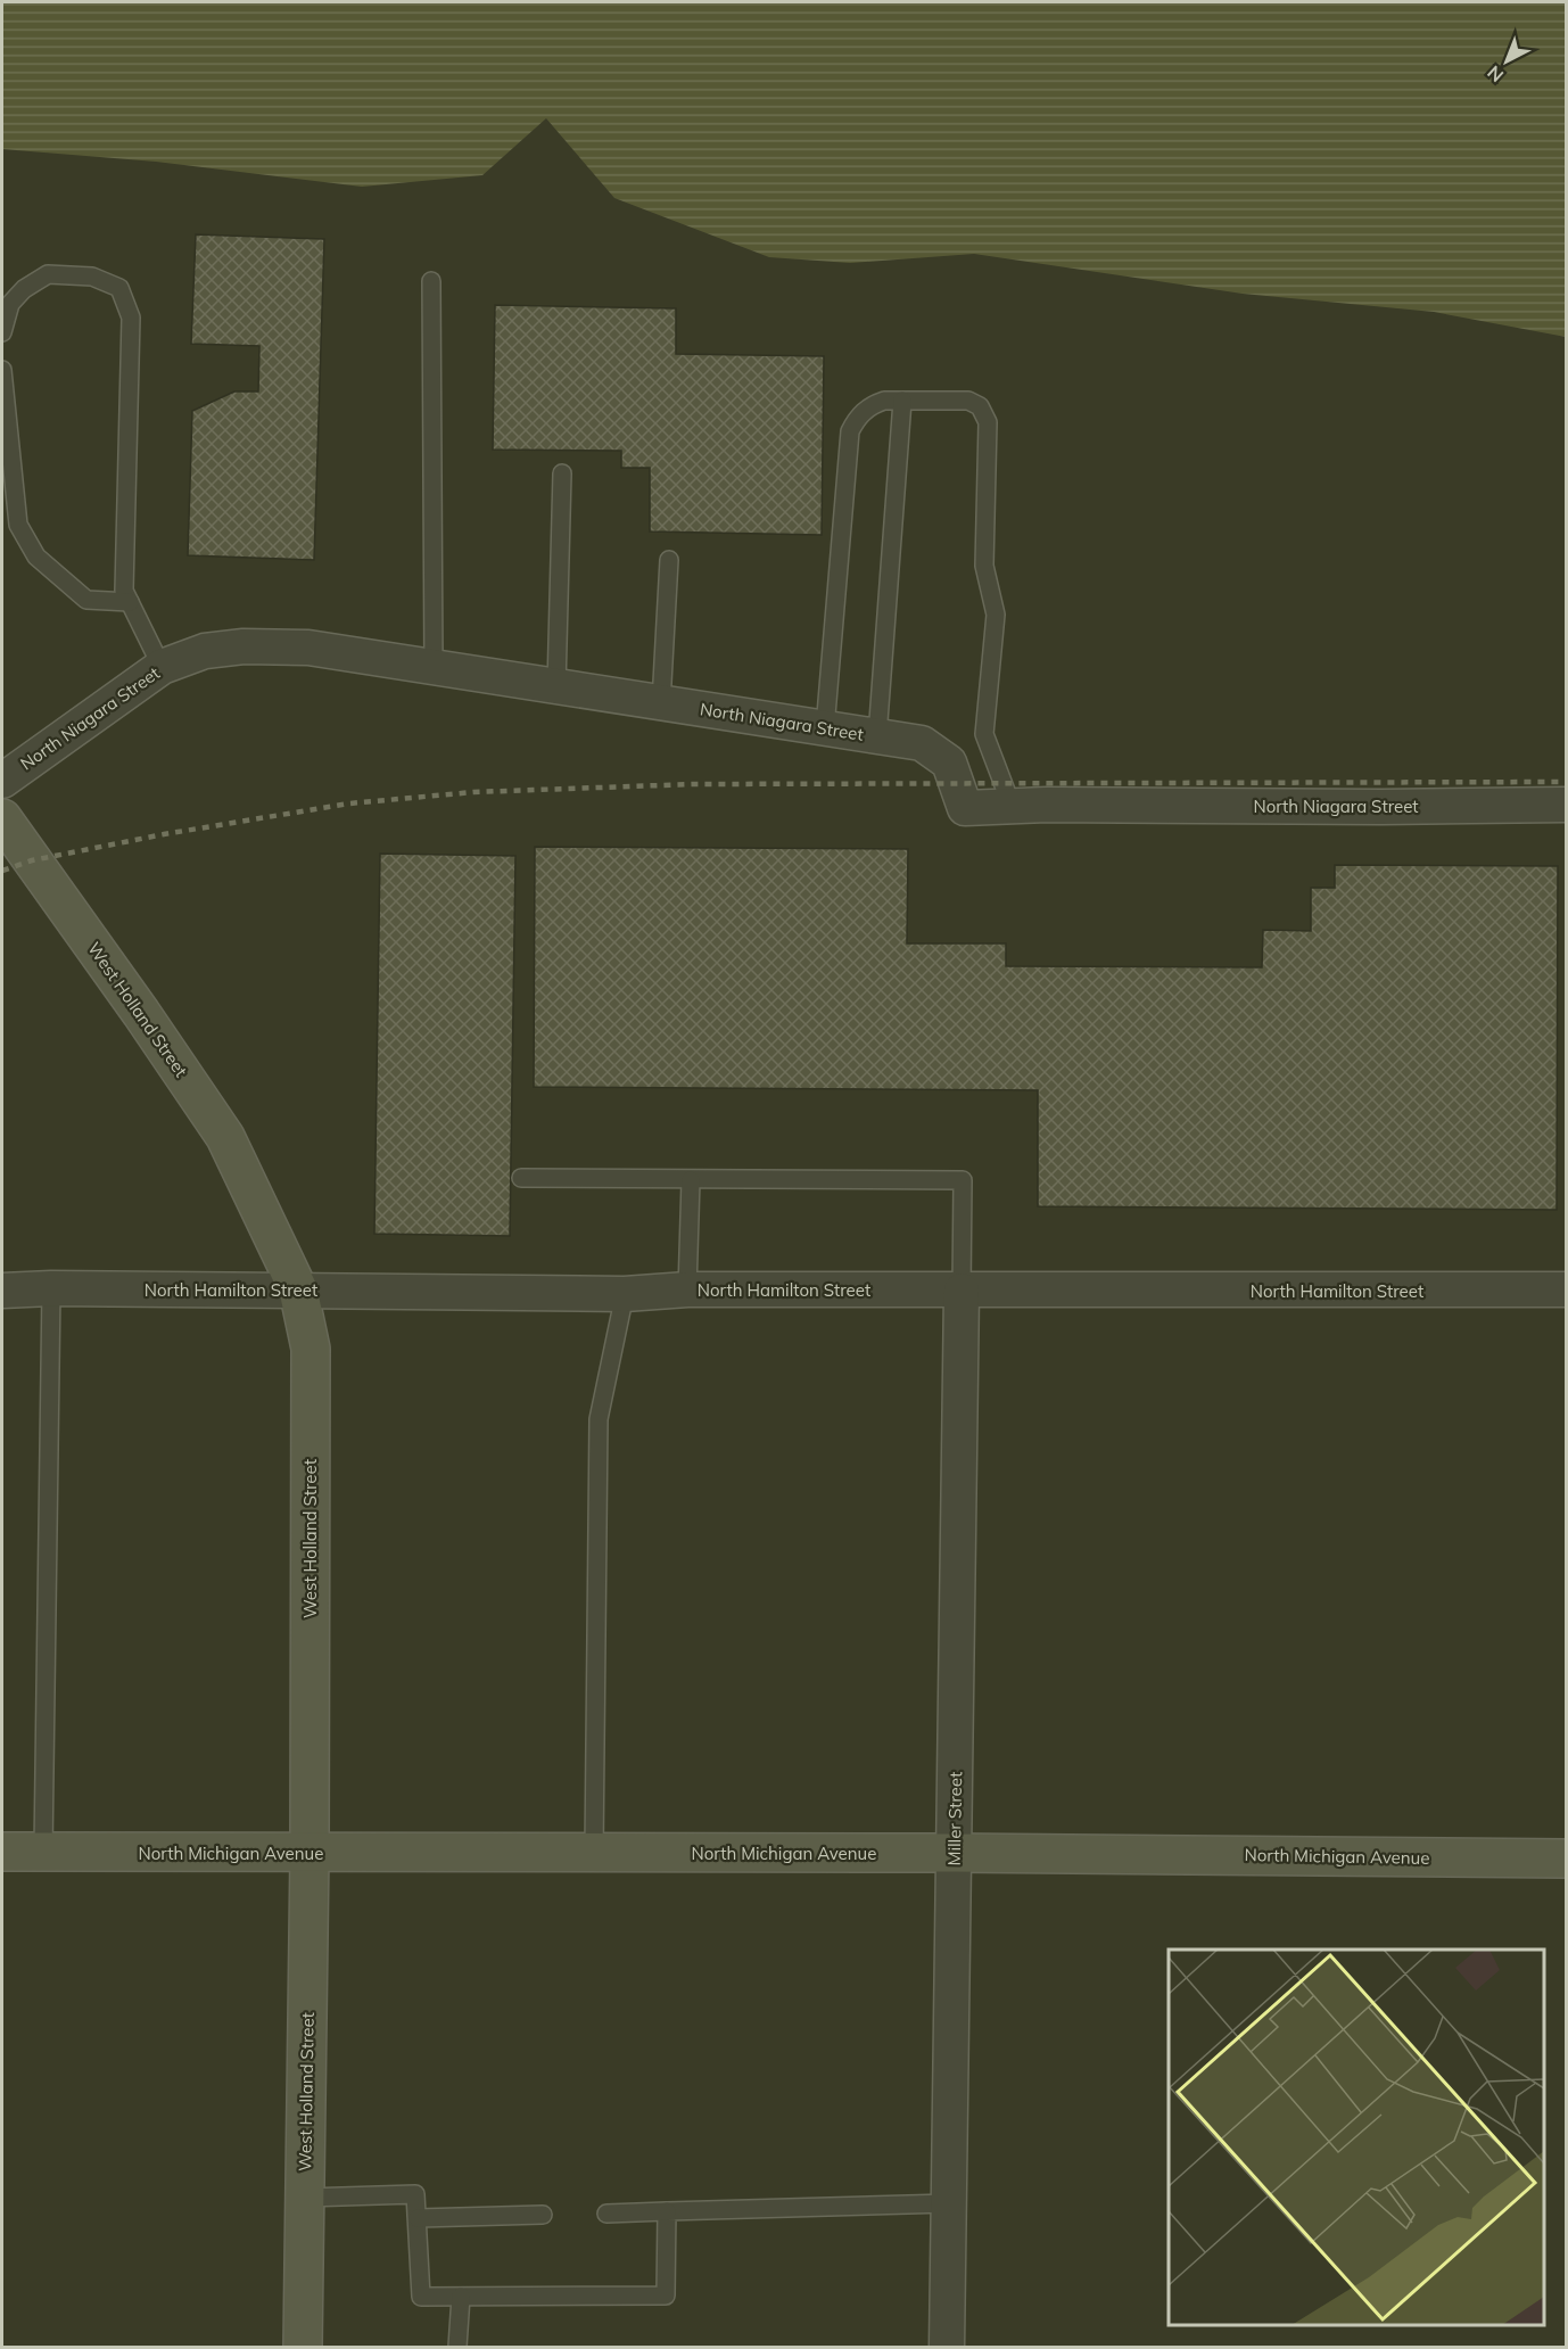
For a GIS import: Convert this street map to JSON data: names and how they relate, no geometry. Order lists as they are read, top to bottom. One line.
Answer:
{"streets":{"main road":["West Holland Street","North Michigan Avenue"],"street":["North Niagara Street","North Hamilton Street","Miller Street"]},"crossings":[["West Holland Street","North Hamilton Street"],["West Holland Street","North Michigan Avenue"],["North Hamilton Street","Miller Street"],["Miller Street","North Michigan Avenue"]],"north":"bottom left"}
